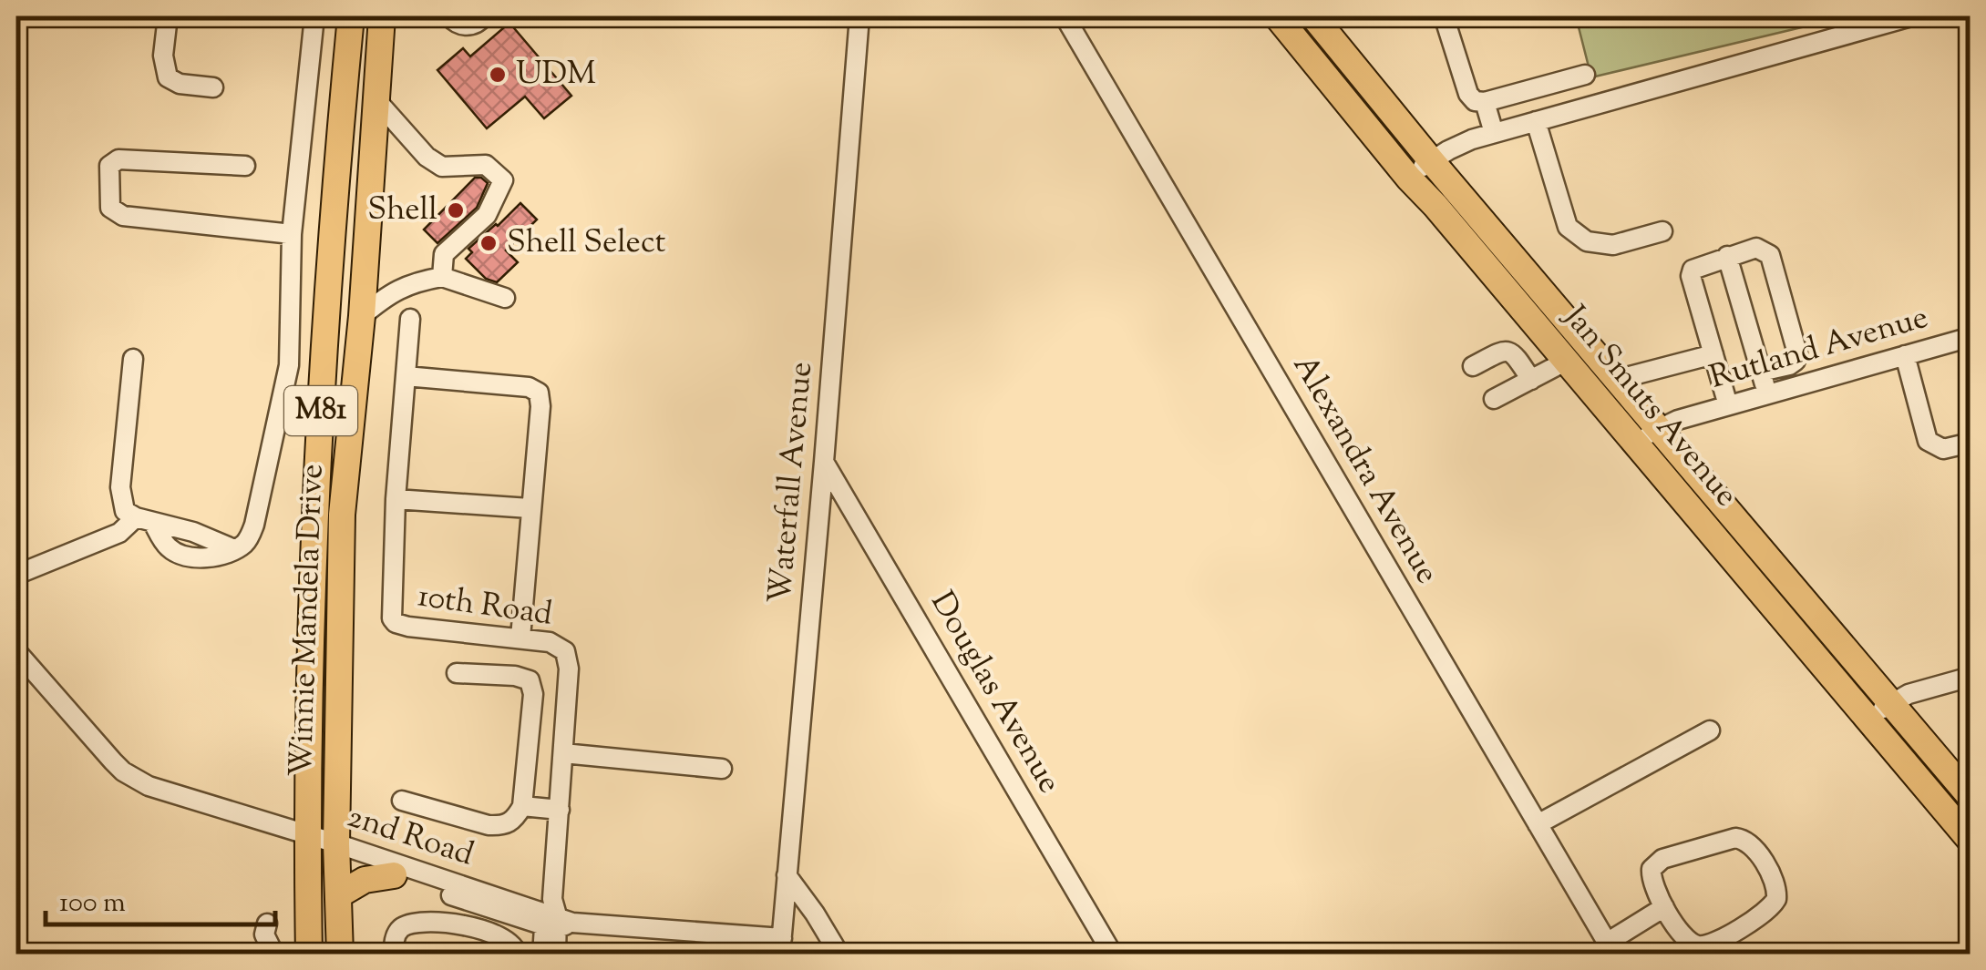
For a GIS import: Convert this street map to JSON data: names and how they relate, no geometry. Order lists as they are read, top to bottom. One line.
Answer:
{"streets":{"main road":["Jan Smuts Avenue","M81","Winnie Mandela Drive"],"street":["Rutland Avenue","Alexandra Avenue","Waterfall Avenue","10th Road","Douglas Avenue","2nd Road"]},"crossings":[["Rutland Avenue","Jan Smuts Avenue"],["Waterfall Avenue","Douglas Avenue"],["Waterfall Avenue","2nd Road"],["10th Road","2nd Road"],["Winnie Mandela Drive","2nd Road"]],"places":["UDM","Shell","Shell Select"],"scale_bar":"100 m"}
